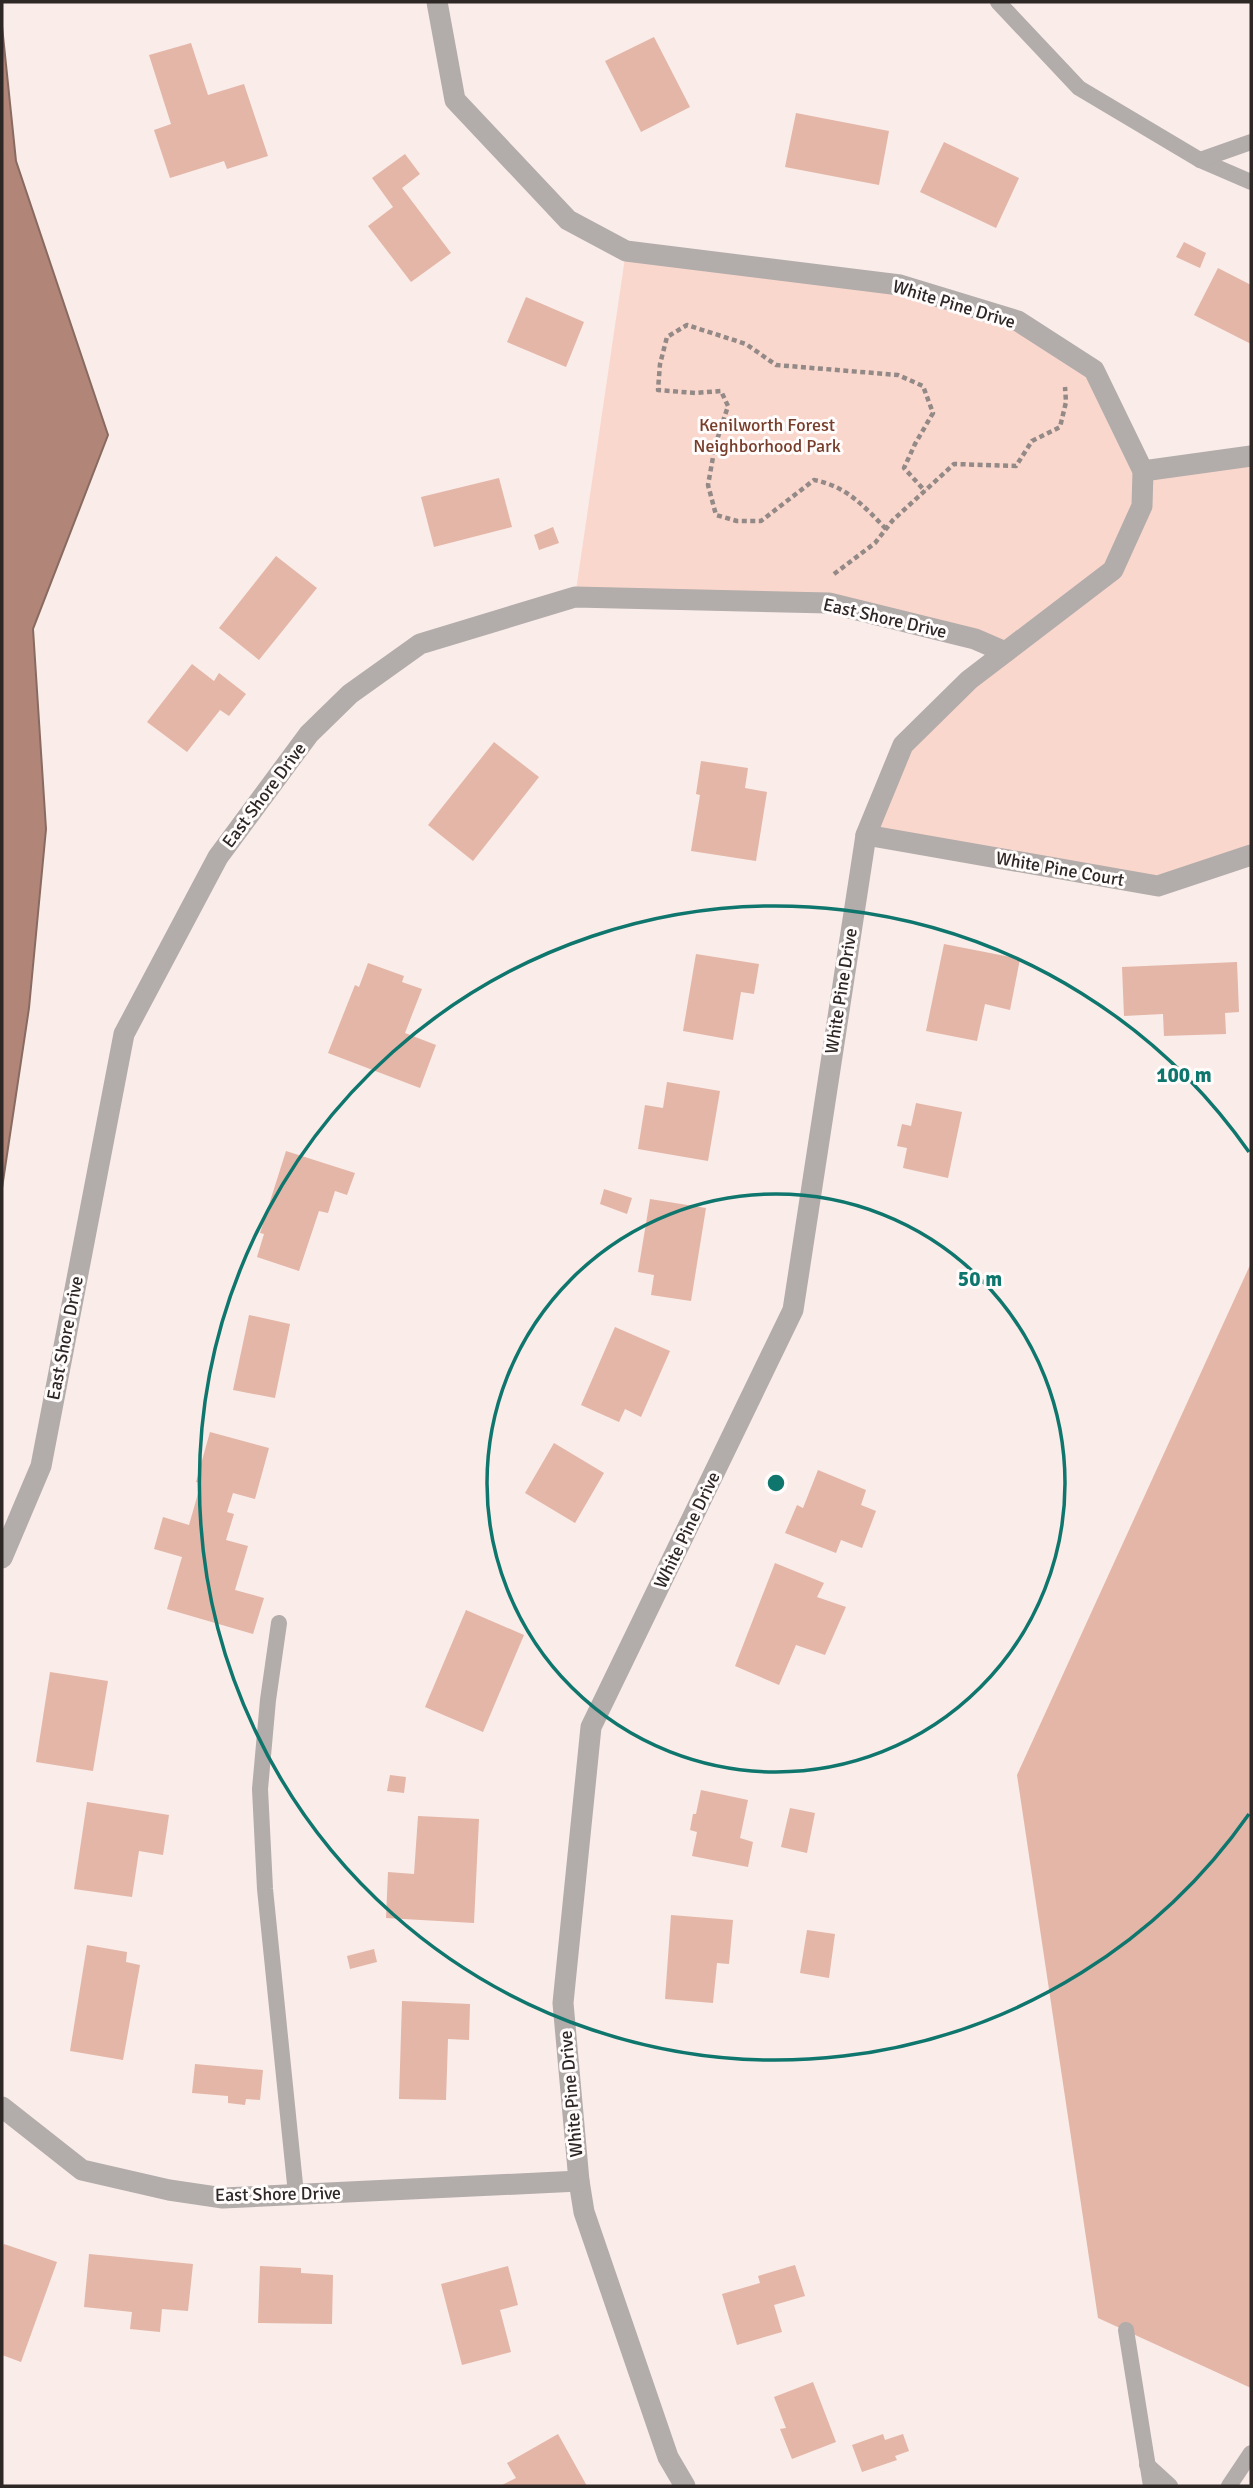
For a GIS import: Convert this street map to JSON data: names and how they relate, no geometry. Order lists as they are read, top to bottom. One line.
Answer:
{"streets":{"street":["White Pine Drive","East Shore Drive","White Pine Court"]},"crossings":[["White Pine Drive","East Shore Drive"],["White Pine Drive","White Pine Court"]],"parks":["Kenilworth Forest Neighborhood Park"],"rings":["100 m","50 m"]}
